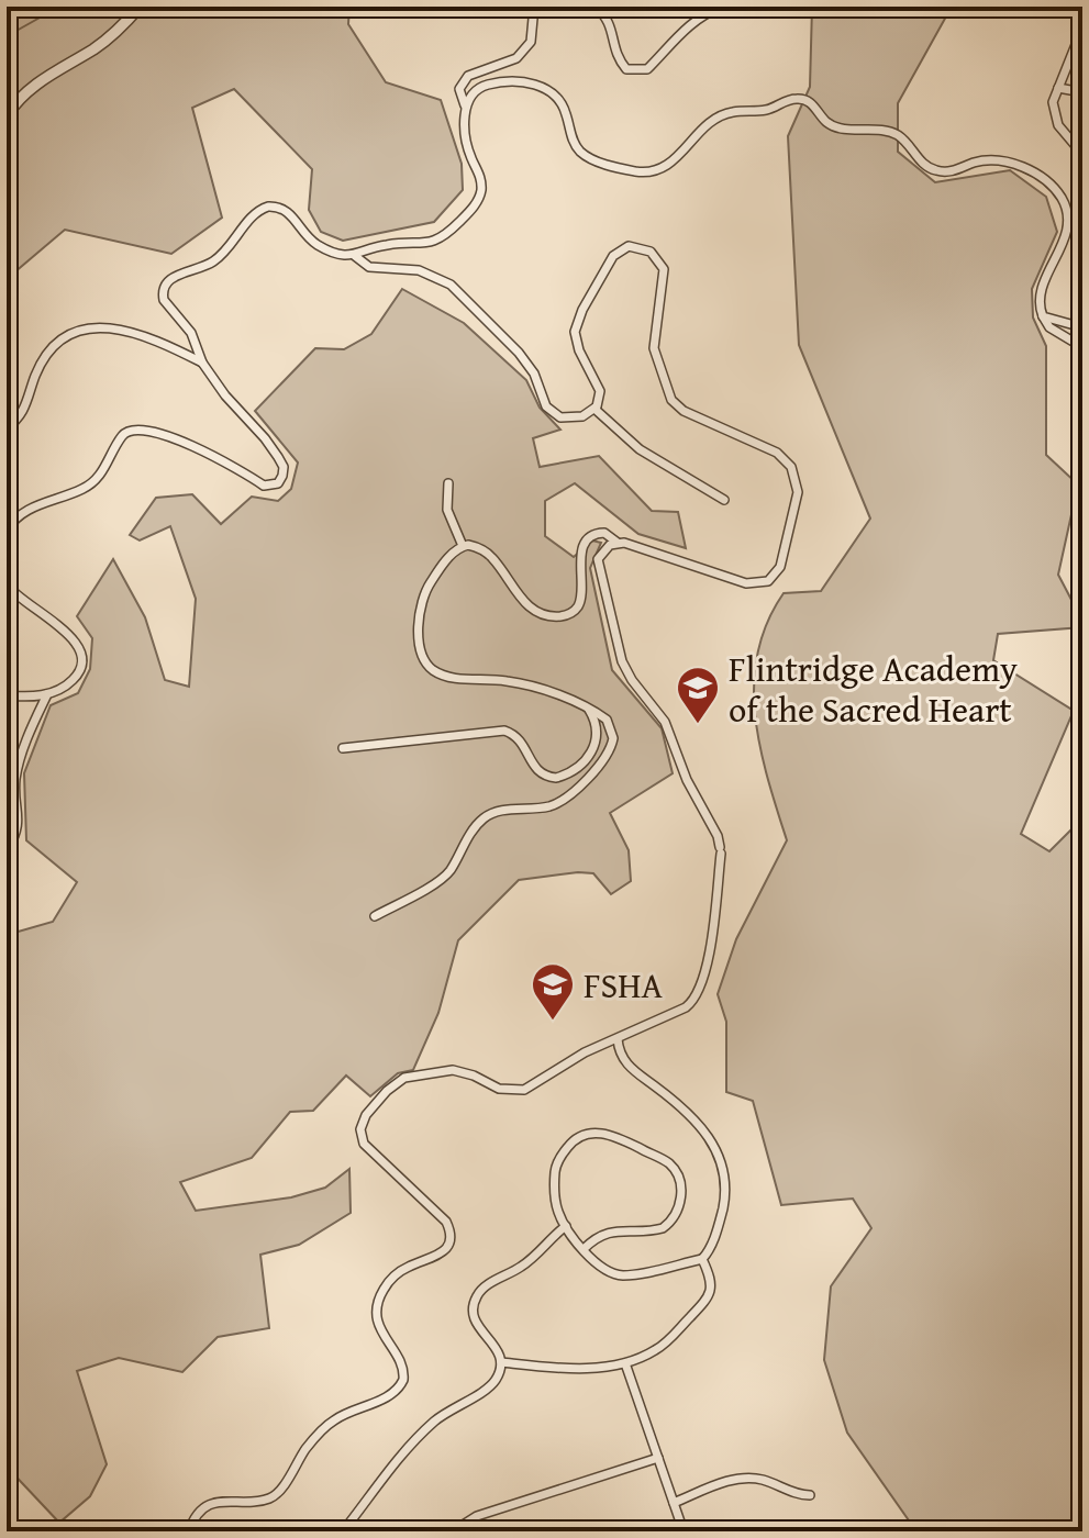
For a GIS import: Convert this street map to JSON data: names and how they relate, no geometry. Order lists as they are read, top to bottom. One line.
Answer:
{"places":{"school or university":["Flintridge Academy of the Sacred Heart","FSHA"]}}
